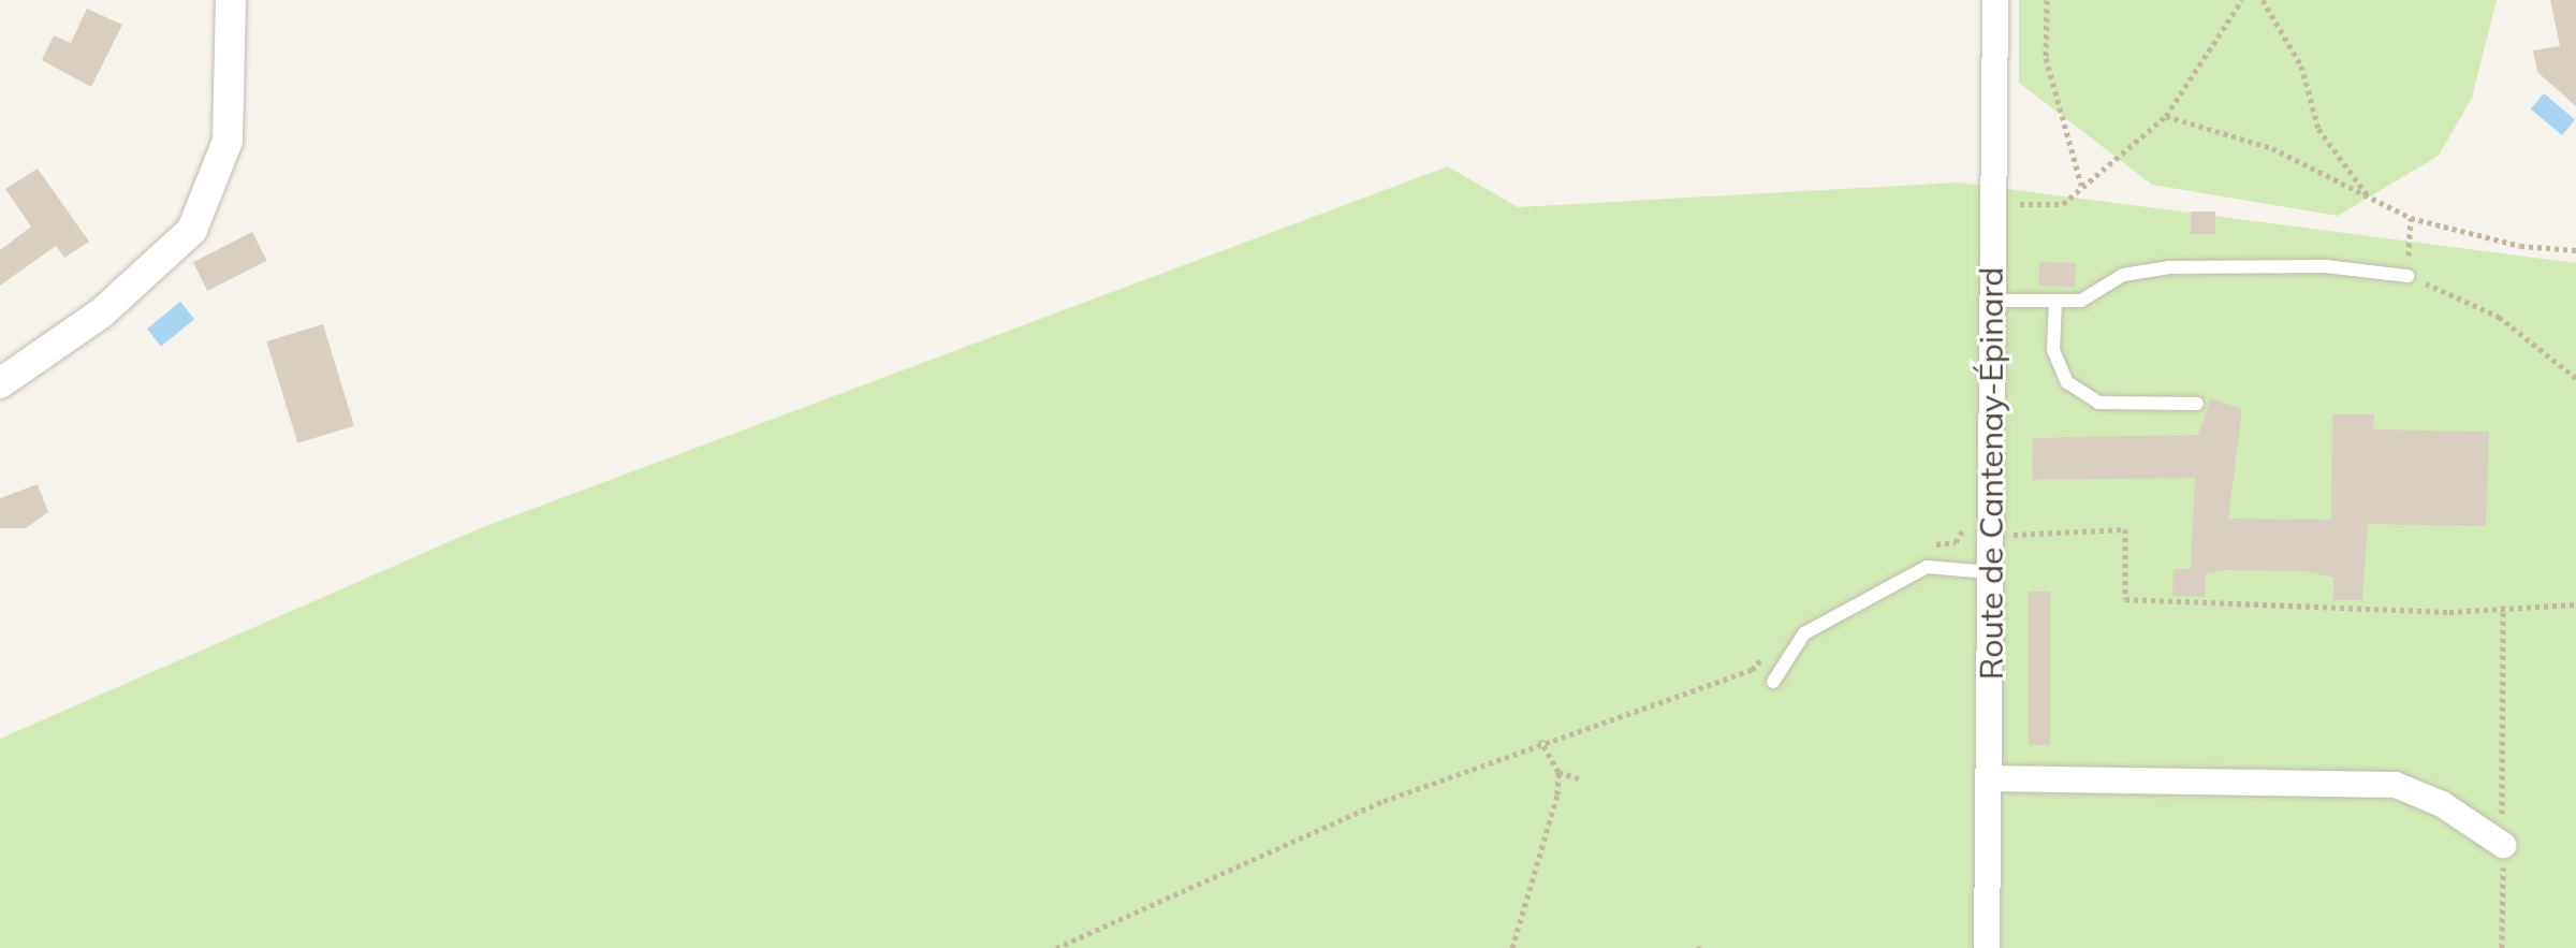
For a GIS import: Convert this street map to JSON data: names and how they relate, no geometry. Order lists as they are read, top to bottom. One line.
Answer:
{"streets":{"street":["Route de Cantenay-Épinard"]}}
